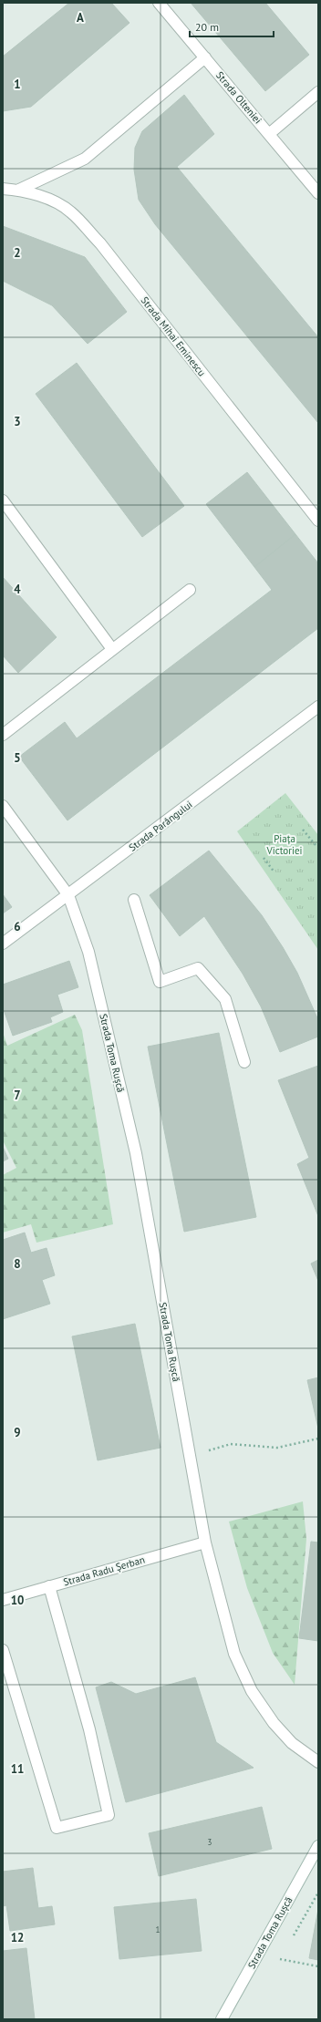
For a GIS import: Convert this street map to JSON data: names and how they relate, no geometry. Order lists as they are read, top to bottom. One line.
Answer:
{"streets":{"street":["Strada Olteniei","Strada Mihai Eminescu","Strada Parângului","Strada Toma Rușcă","Strada Radu Șerban"]},"crossings":[["Strada Parângului","Strada Toma Rușcă"],["Strada Toma Rușcă","Strada Radu Șerban"]],"parks":["Piața Victoriei"],"house_numbers":["3","1"],"scale_bar":"20 m","grid":{"columns":["A"],"rows":["1","2","3","4","5","6","7","8","9","10","11","12"]}}
